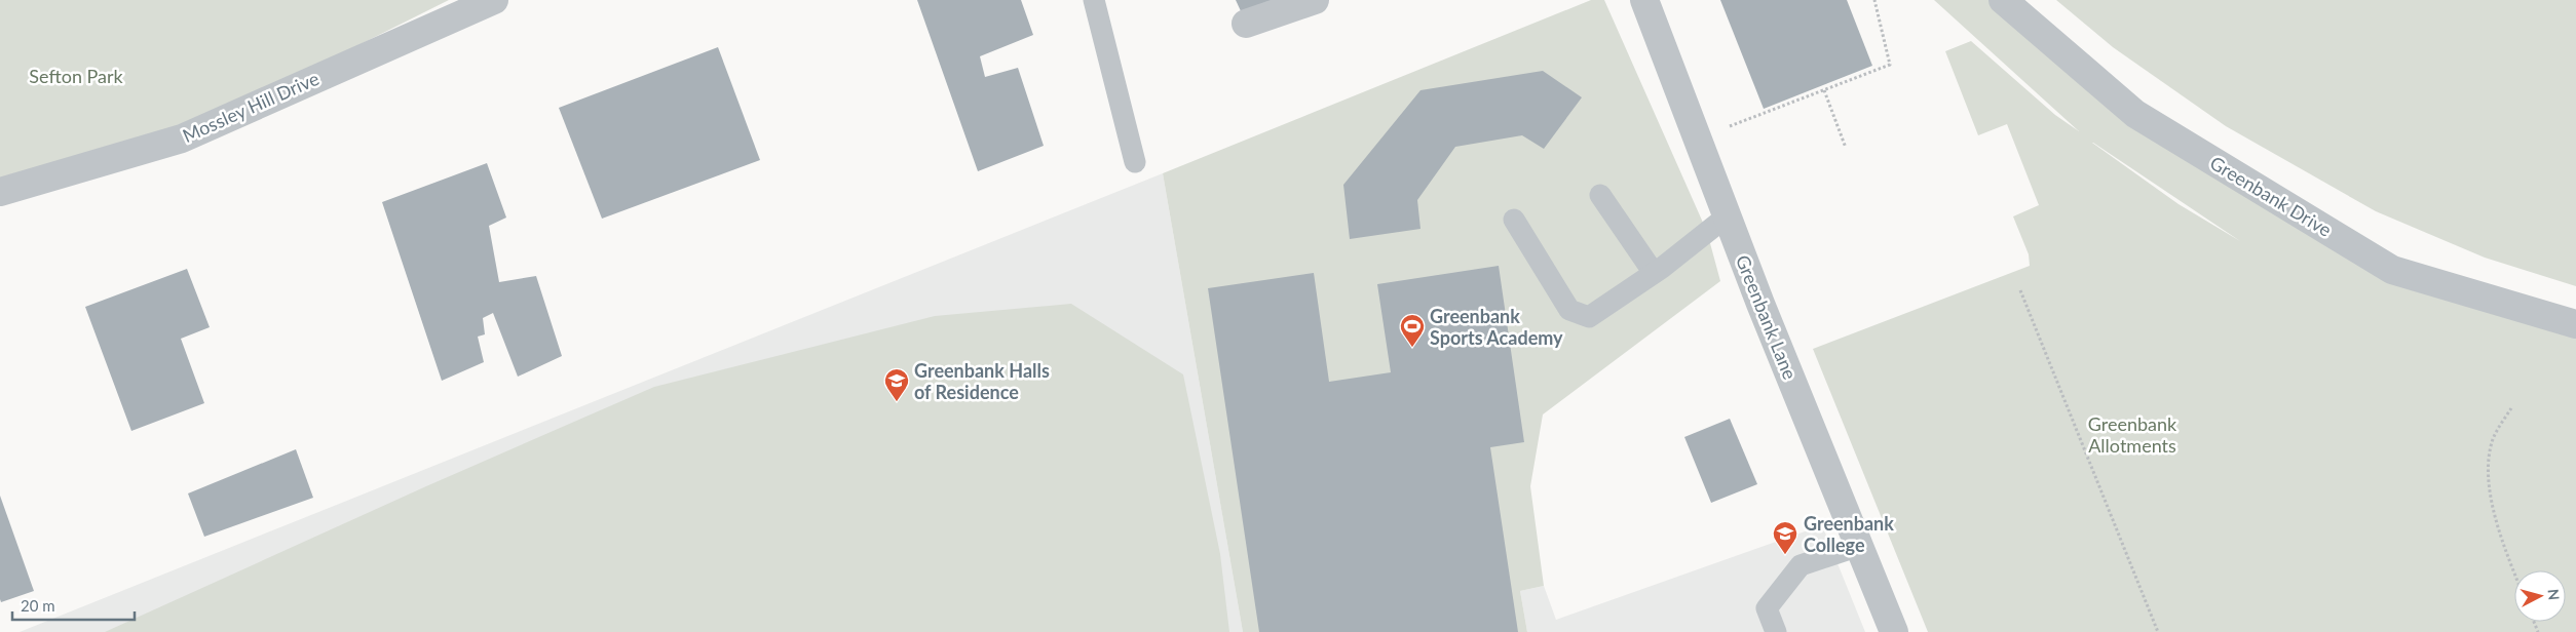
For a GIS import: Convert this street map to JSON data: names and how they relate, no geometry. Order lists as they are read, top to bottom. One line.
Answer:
{"streets":{"street":["Mossley Hill Drive","Greenbank Drive","Greenbank Lane"]},"parks":["Sefton Park","Greenbank Allotments"],"places":{"sports":["Greenbank Sports Academy"],"school or university":["Greenbank Halls of Residence","Greenbank College"]},"scale_bar":"20 m","north":"right"}
